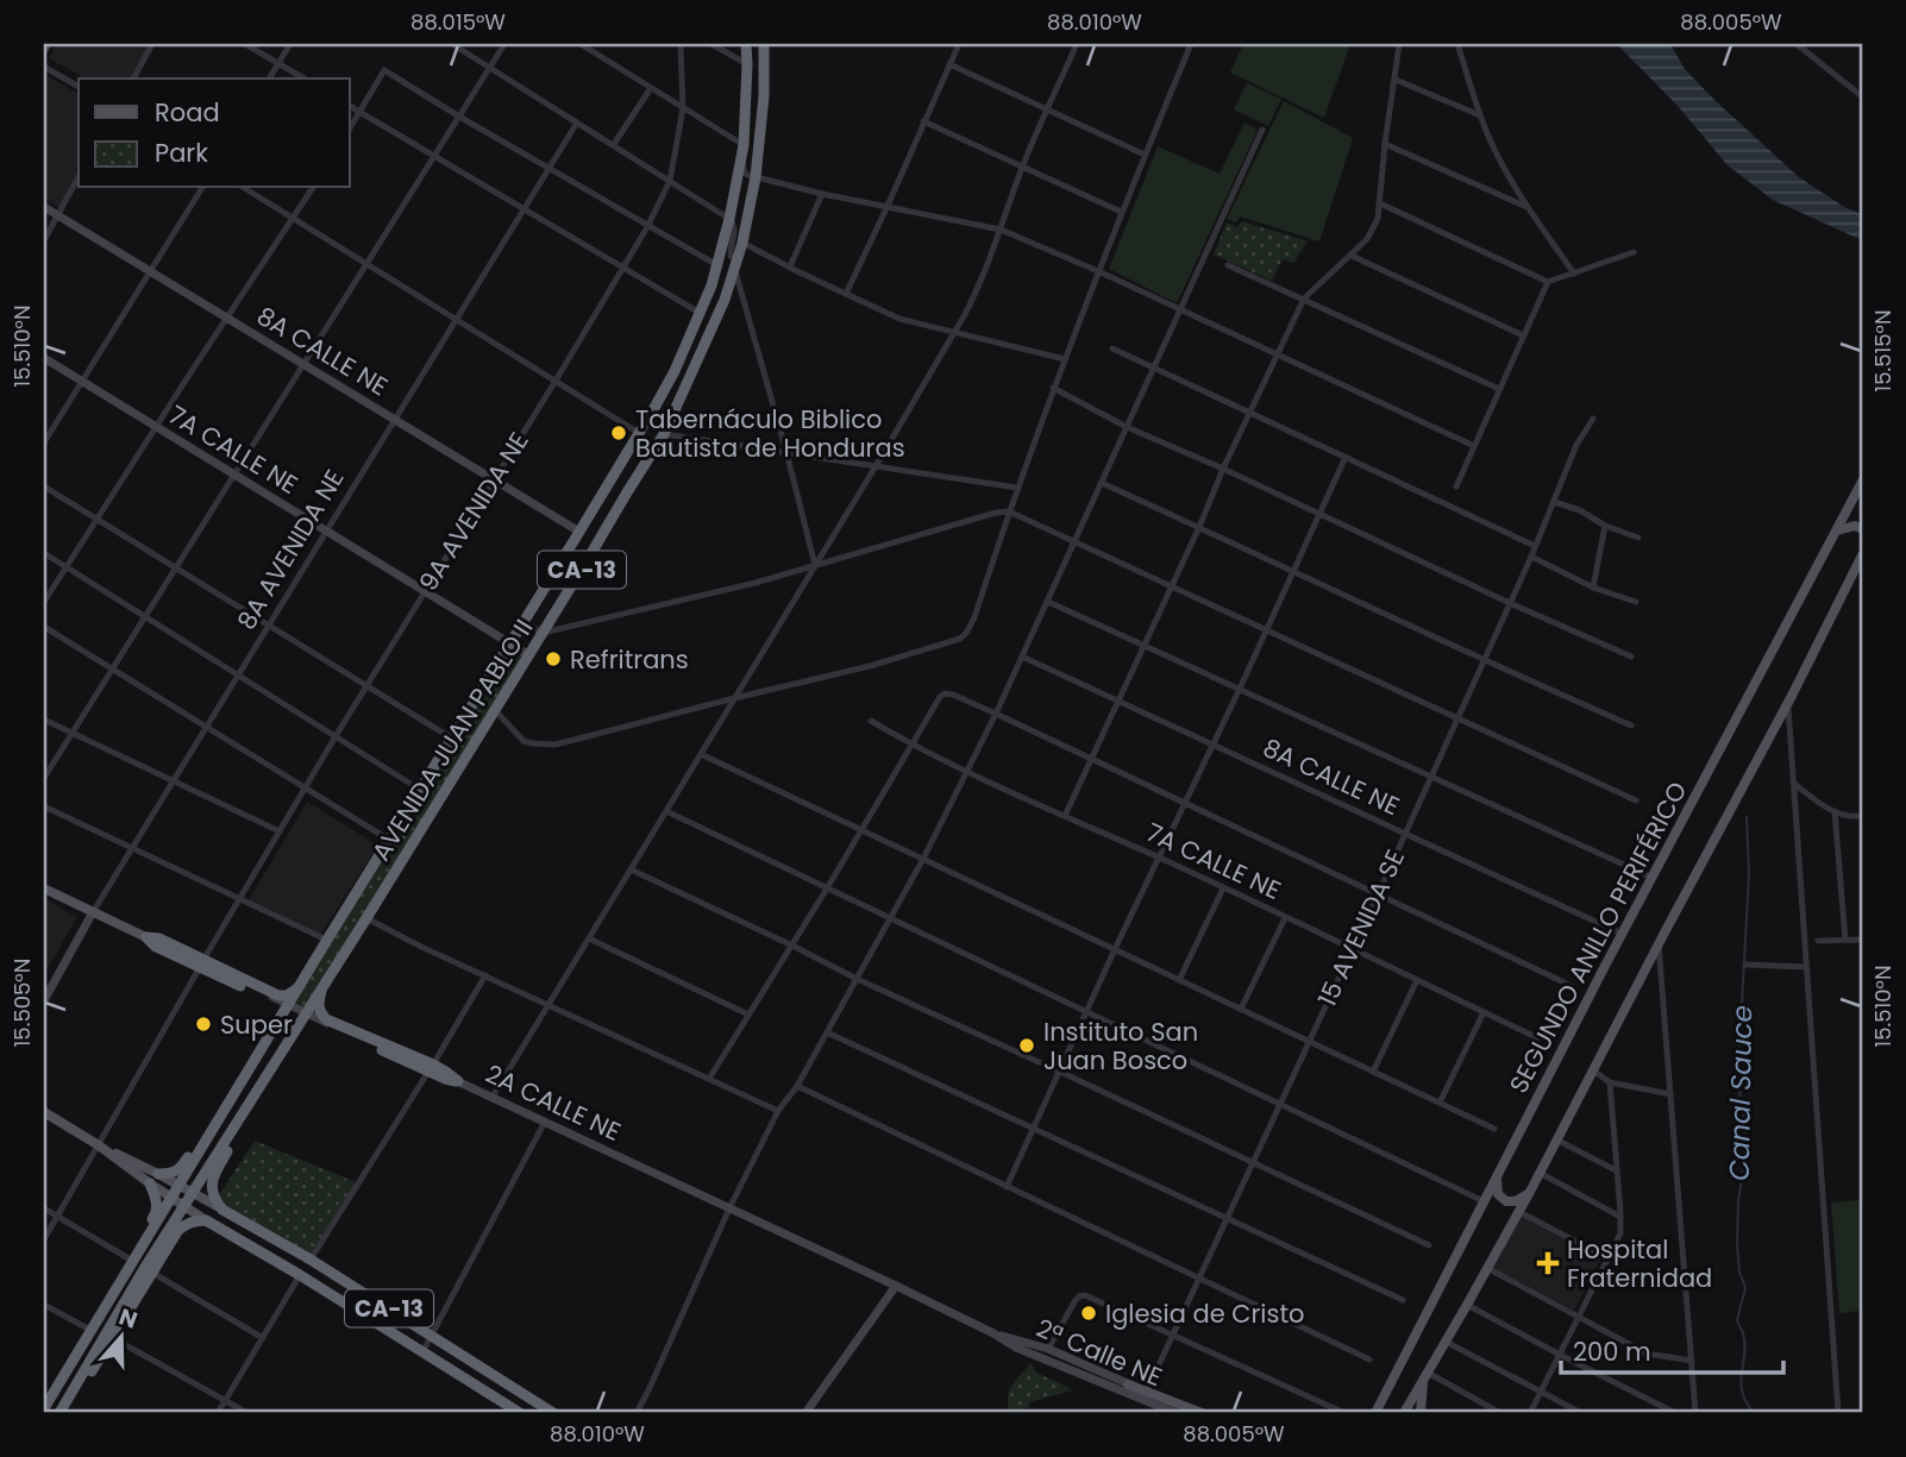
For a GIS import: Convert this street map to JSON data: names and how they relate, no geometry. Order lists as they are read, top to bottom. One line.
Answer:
{"streets":{"highway":["CA-13","AVENIDA JUAN PABLO II"],"main road":["SEGUNDO ANILLO PERIFÉRICO","2A CALLE NE"],"street":["8A CALLE NE","7A CALLE NE","9A AVENIDA NE","8A AVENIDA NE","15 AVENIDA SE","2ª Calle NE"]},"crossings":[["8A CALLE NE","9A AVENIDA NE"],["8A CALLE NE","8A AVENIDA NE"],["8A CALLE NE","AVENIDA JUAN PABLO II"],["8A CALLE NE","15 AVENIDA SE"],["8A CALLE NE","SEGUNDO ANILLO PERIFÉRICO"],["7A CALLE NE","9A AVENIDA NE"],["7A CALLE NE","8A AVENIDA NE"],["7A CALLE NE","AVENIDA JUAN PABLO II"],["7A CALLE NE","15 AVENIDA SE"],["8A AVENIDA NE","2A CALLE NE"],["2A CALLE NE","2ª Calle NE"]],"water":["Canal Sauce"],"places":{"other":["Tabernáculo Biblico Bautista de Honduras","Refritrans","Super","Instituto San Juan Bosco","Iglesia de Cristo"],"health":["Hospital Fraternidad"]},"legend":["Road","Park"],"scale_bar":"200 m","north":"top","coordinates":["88.015°W","88.010°W","88.005°W","15.510°N","15.515°N","15.505°N"]}
